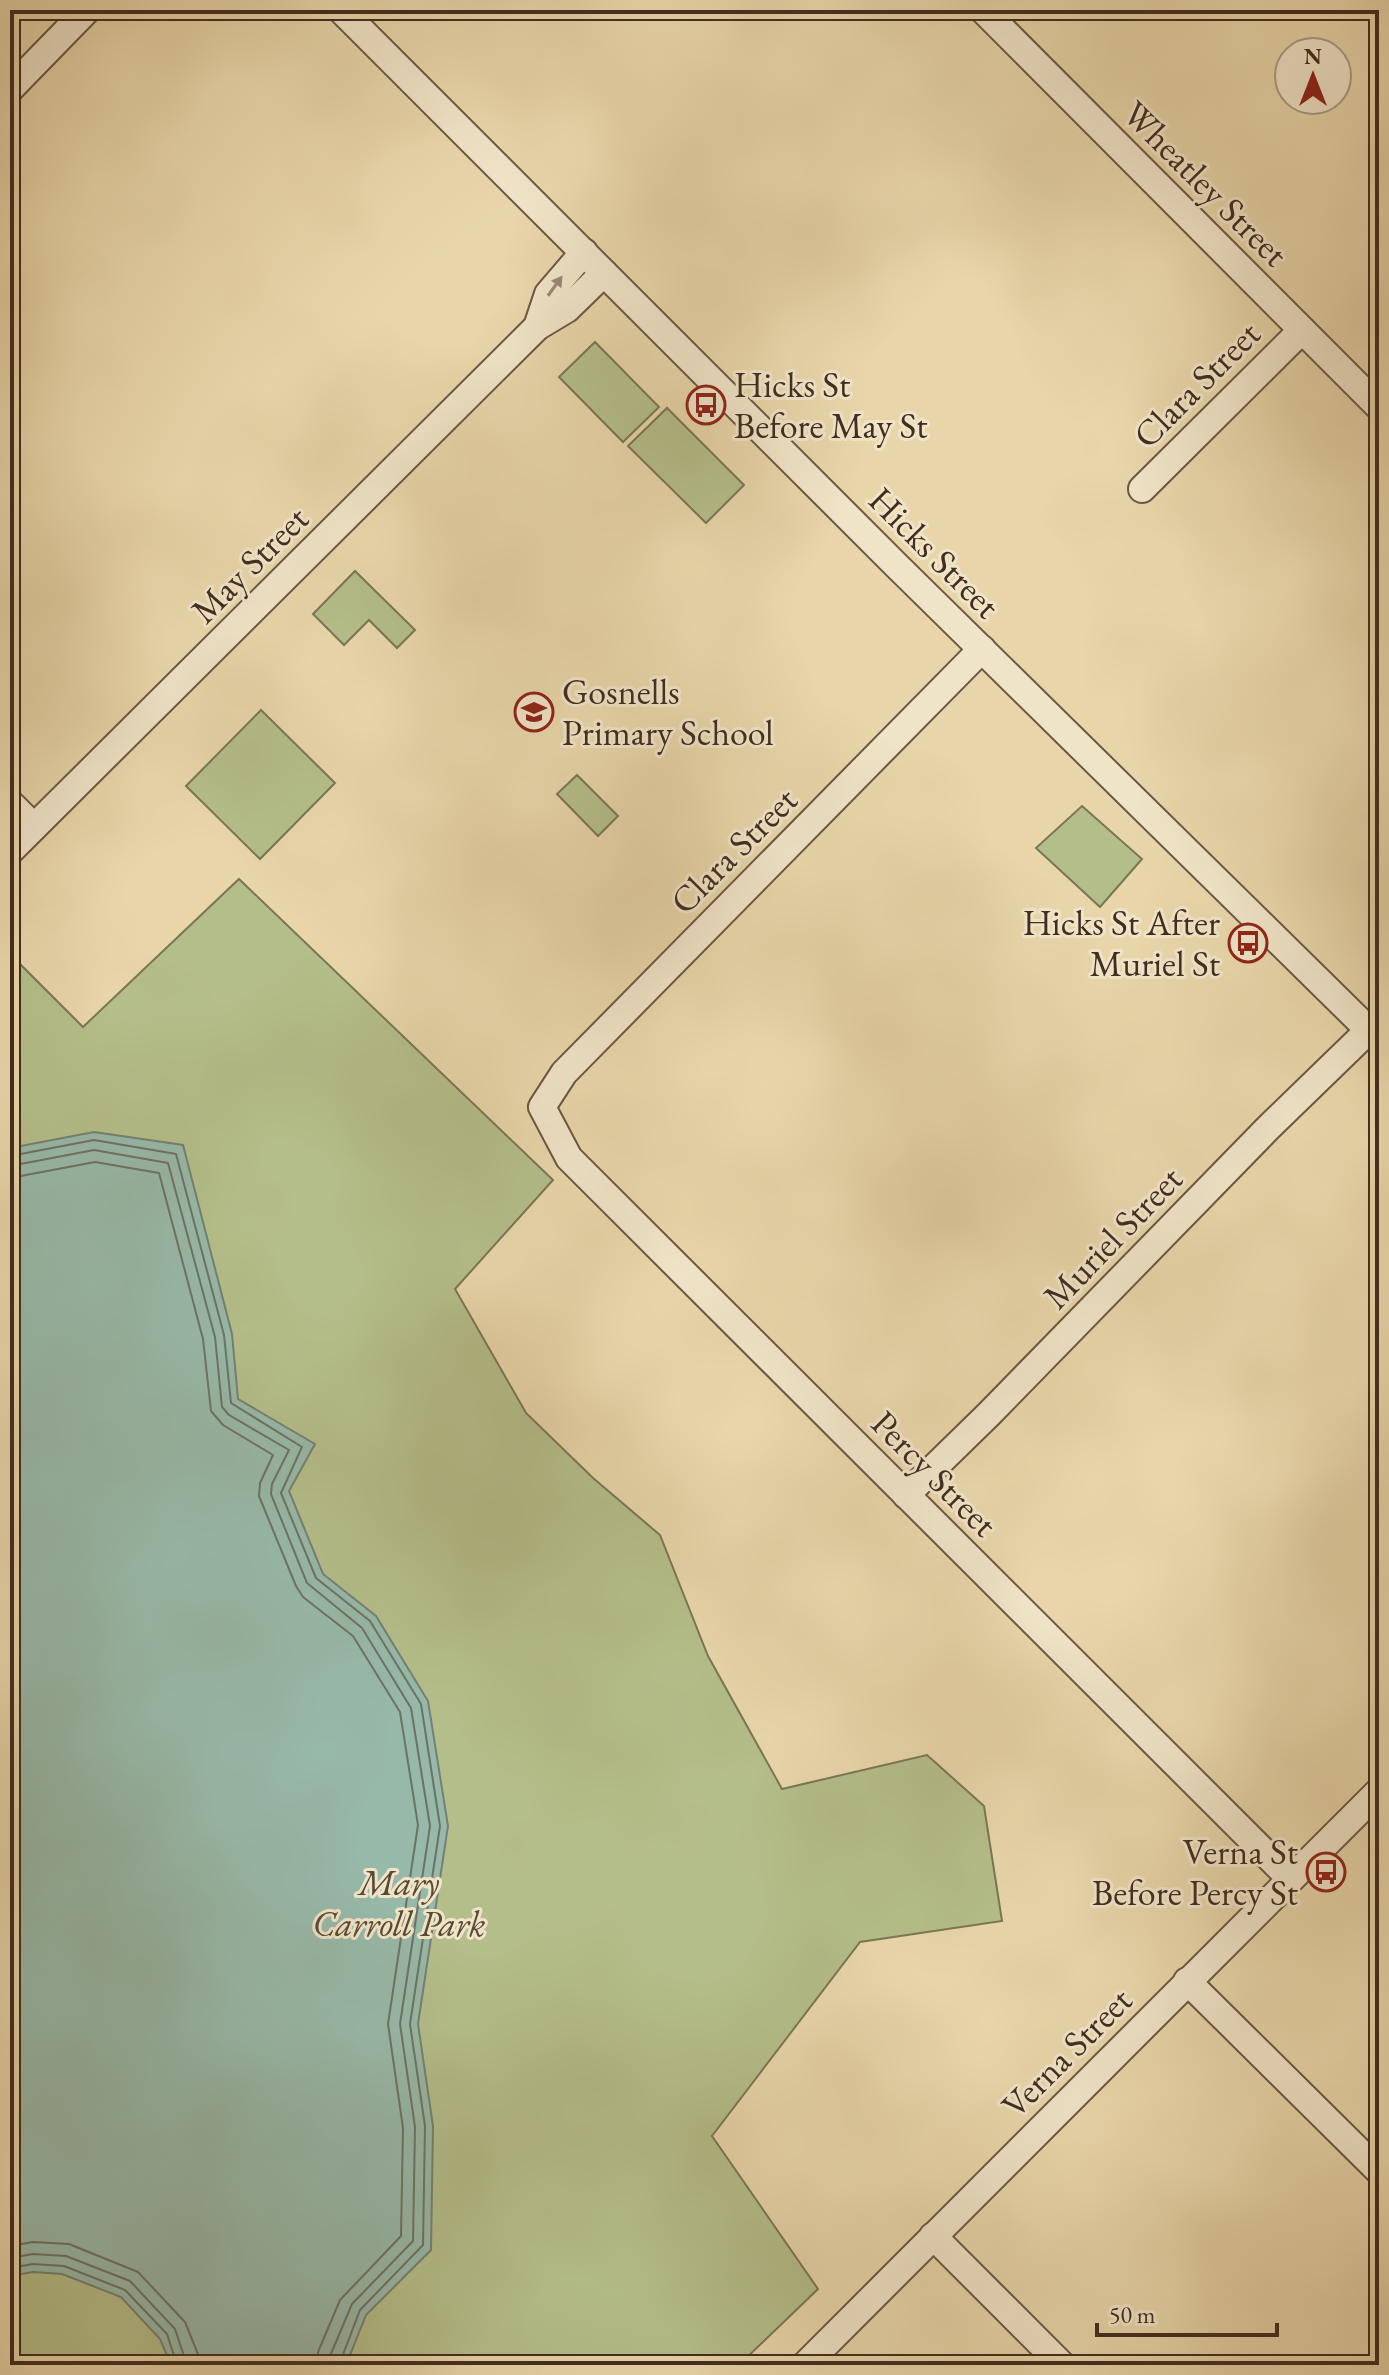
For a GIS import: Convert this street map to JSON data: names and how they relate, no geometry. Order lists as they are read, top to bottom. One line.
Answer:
{"streets":{"street":["Wheatley Street","Clara Street","Hicks Street","May Street","Muriel Street","Percy Street","Verna Street"]},"crossings":[["Wheatley Street","Clara Street"],["Clara Street","Hicks Street"],["Clara Street","Percy Street"],["Hicks Street","May Street"],["Hicks Street","Muriel Street"],["Muriel Street","Percy Street"],["Percy Street","Verna Street"]],"parks":["Mary Carroll Park"],"places":{"bus stop":["Hicks St Before May St","Hicks St After Muriel St","Verna St Before Percy St"],"school or university":["Gosnells Primary School"]},"scale_bar":"50 m","north":"top"}
